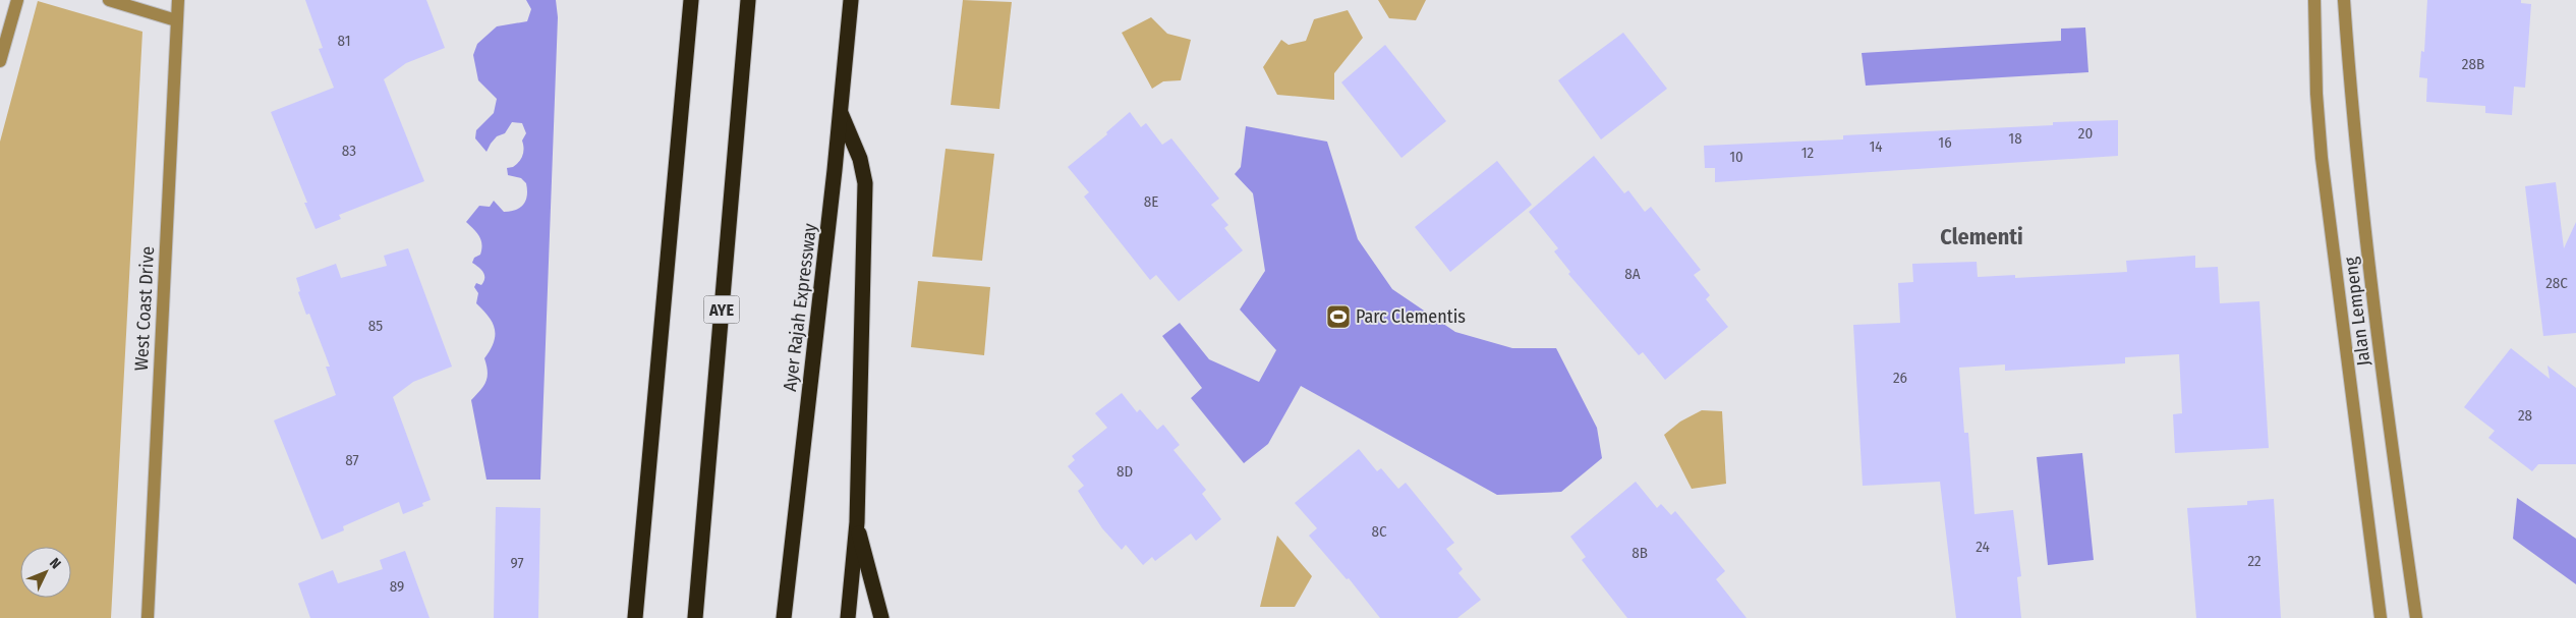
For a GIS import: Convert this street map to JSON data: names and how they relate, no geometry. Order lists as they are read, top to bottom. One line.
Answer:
{"streets":{"highway":["Ayer Rajah Expressway","AYE"],"street":["West Coast Drive","Jalan Lempeng"]},"districts":["Clementi"],"places":{"sports":["Parc Clementis"]},"house_numbers":["81","28B","20","18","16","14","83","12","10","8E","8A","28C","85","26","28","87","8D","8C","24","8B","22","97","89"],"north":"top right"}
